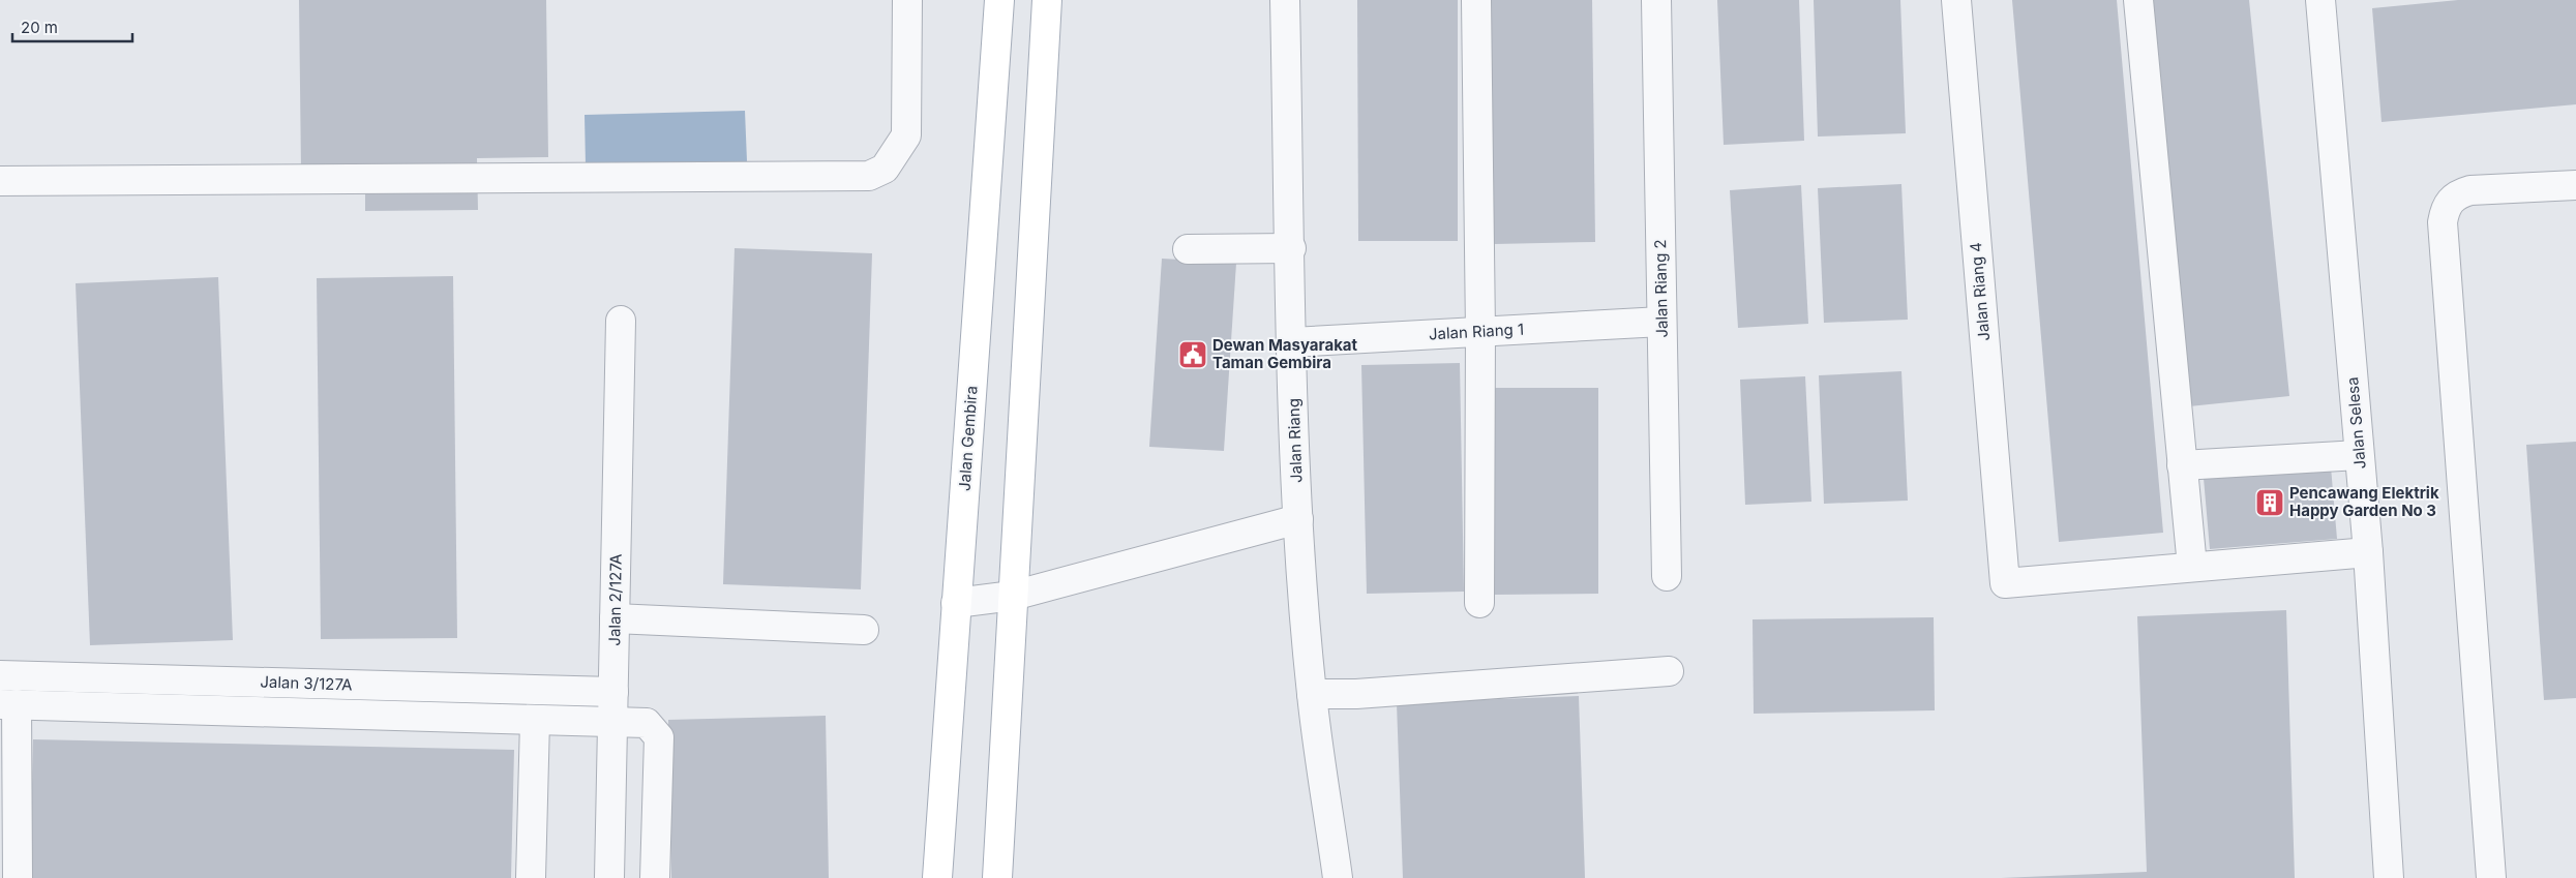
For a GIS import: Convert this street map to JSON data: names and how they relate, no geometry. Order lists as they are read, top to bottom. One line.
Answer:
{"streets":{"main road":["Jalan Gembira"],"street":["Jalan Riang 2","Jalan Riang 4","Jalan Riang 1","Jalan Selesa","Jalan Riang","Jalan 2/127A","Jalan 3/127A"]},"crossings":[["Jalan Riang 2","Jalan Riang 1"],["Jalan Riang 1","Jalan Riang"],["Jalan 2/127A","Jalan 3/127A"]],"places":{"public building":["Dewan Masyarakat Taman Gembira"],"building":["Pencawang Elektrik Happy Garden No 3"]},"scale_bar":"20 m"}
